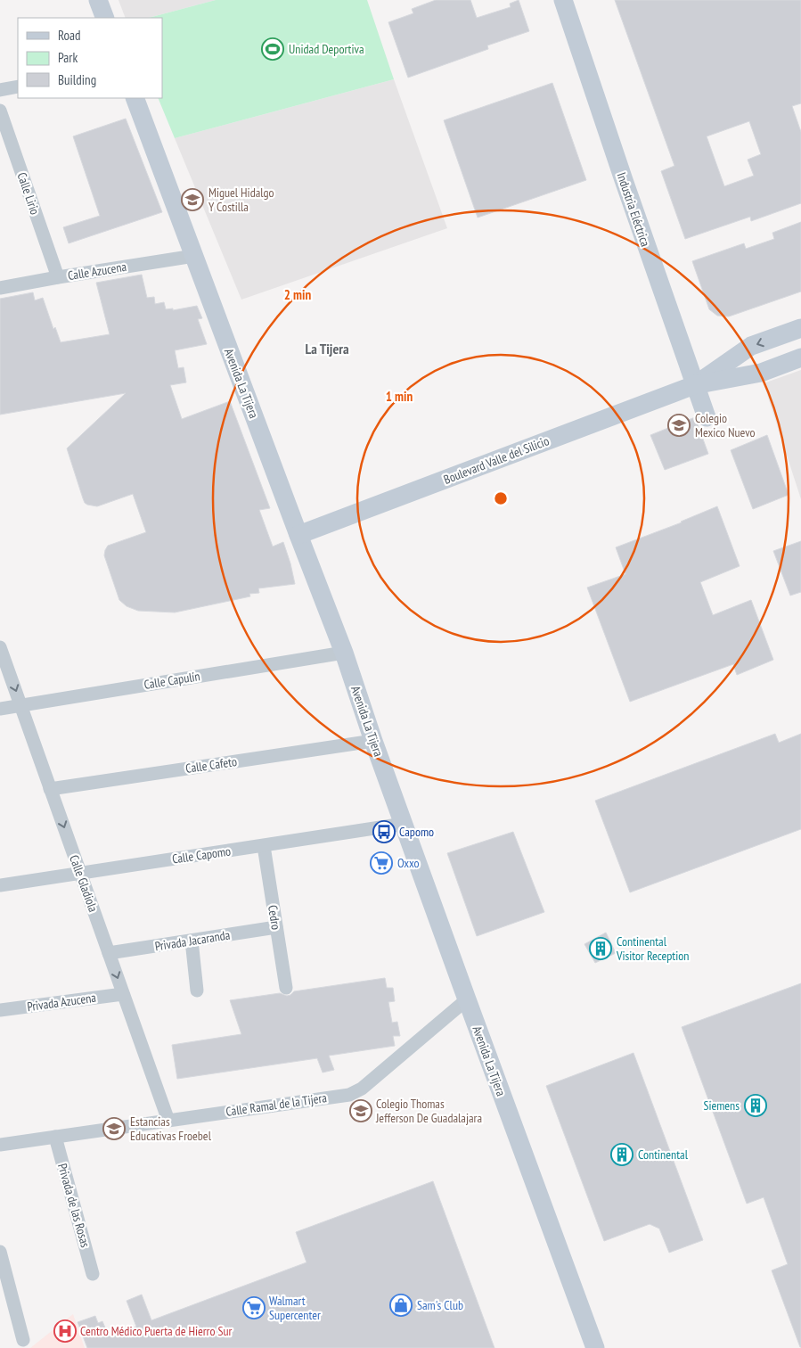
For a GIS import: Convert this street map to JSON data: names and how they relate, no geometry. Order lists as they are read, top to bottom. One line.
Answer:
{"streets":{"main road":["Industria Eléctrica","Avenida La Tijera","Boulevard Valle del Silicio"],"street":["Calle Lirio","Calle Azucena","Calle Capulín","Calle Cafeto","Calle Capomo","Calle Gladiola","Cedro","Privada Jacaranda","Privada Azucena","Calle Ramal de la Tijera","Privada de las Rosas"]},"crossings":[["Calle Lirio","Calle Azucena"],["Industria Eléctrica","Boulevard Valle del Silicio"],["Calle Azucena","Avenida La Tijera"],["Avenida La Tijera","Boulevard Valle del Silicio"],["Avenida La Tijera","Calle Capulín"],["Avenida La Tijera","Calle Cafeto"],["Avenida La Tijera","Calle Capomo"],["Avenida La Tijera","Calle Ramal de la Tijera"],["Calle Capulín","Calle Gladiola"],["Calle Cafeto","Calle Gladiola"],["Calle Capomo","Calle Gladiola"],["Calle Capomo","Cedro"],["Calle Gladiola","Privada Jacaranda"],["Calle Gladiola","Privada Azucena"],["Calle Gladiola","Calle Ramal de la Tijera"],["Cedro","Privada Jacaranda"],["Calle Ramal de la Tijera","Privada de las Rosas"]],"one_way":["Calle Gladiola"],"districts":["La Tijera"],"places":{"sports":["Unidad Deportiva"],"school or university":["Miguel Hidalgo Y Costilla","Colegio Mexico Nuevo","Colegio Thomas Jefferson De Guadalajara","Estancias Educativas Froebel"],"bus stop":["Capomo"],"supermarket":["Oxxo","Walmart Supercenter"],"building":["Continental Visitor Reception","Siemens","Continental"],"shop":["Sam's Club"],"hospital":["Centro Médico Puerta de Hierro Sur"]},"legend":["Road","Park","Building"],"rings":["2 min","1 min"]}
